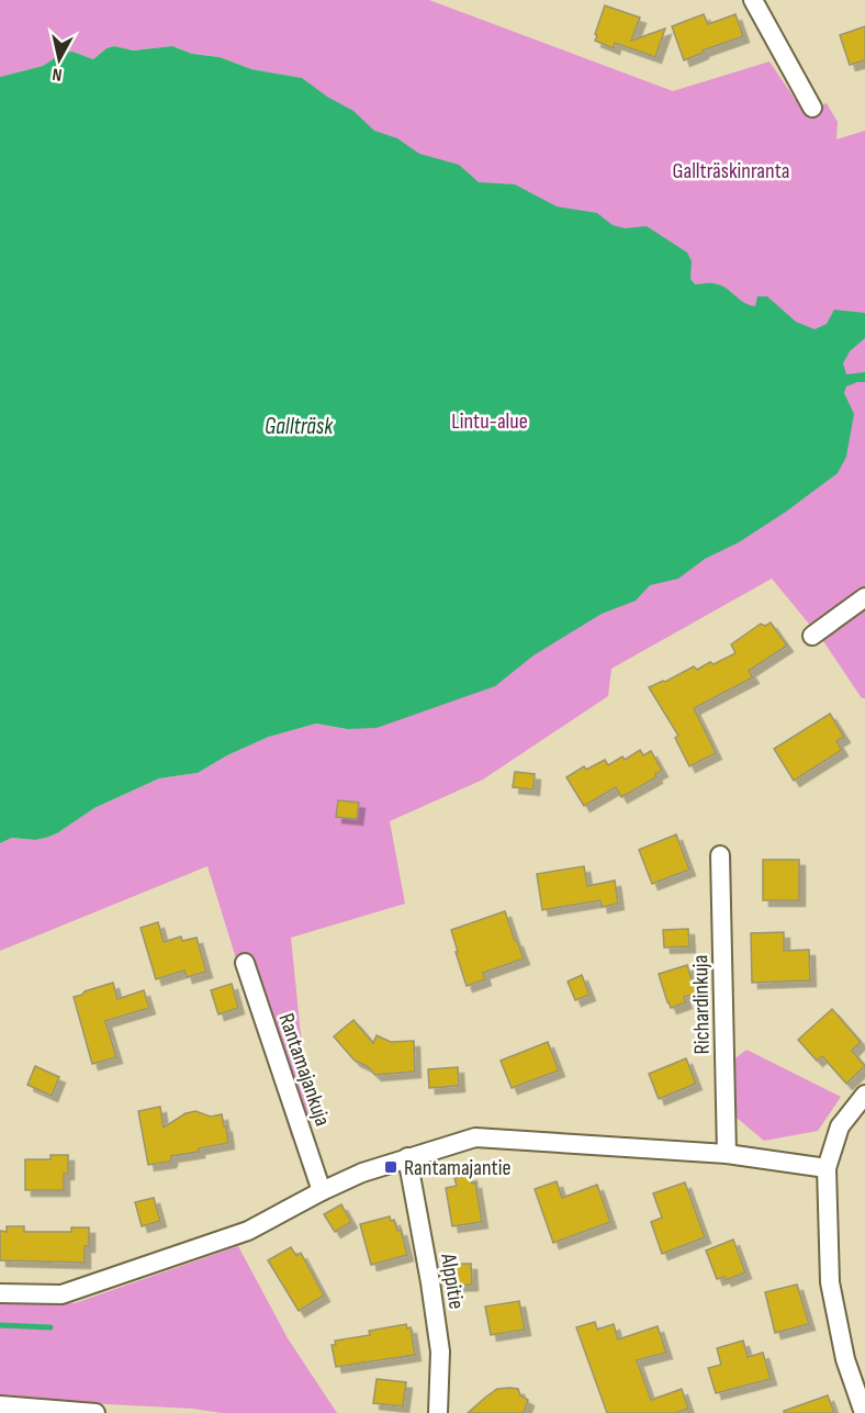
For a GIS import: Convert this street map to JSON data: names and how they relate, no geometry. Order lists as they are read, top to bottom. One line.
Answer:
{"streets":{"street":["Richardinkuja","Rantamajankuja","Alppitie"]},"water":["Gallträsk"],"parks":["Gallträskinranta","Lintu-alue"],"places":{"transit":["Rantamajantie"]},"north":"bottom"}
